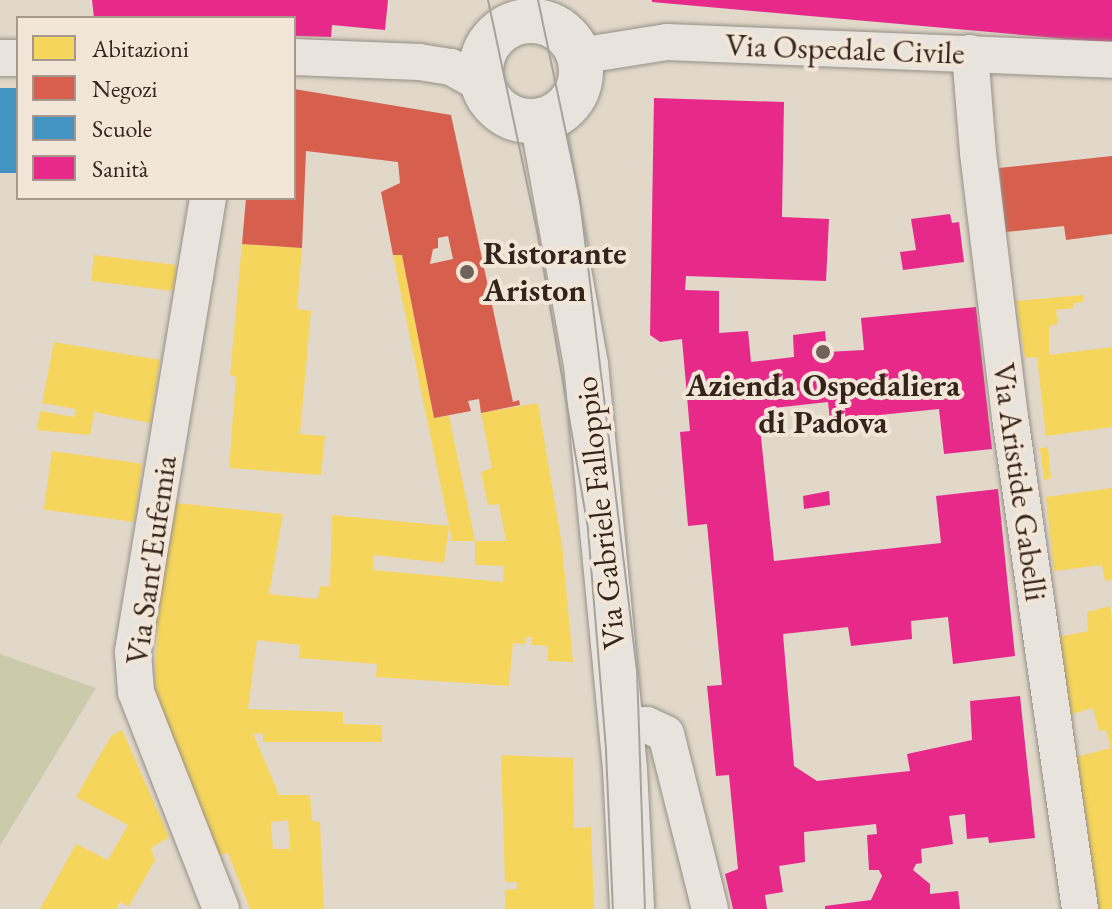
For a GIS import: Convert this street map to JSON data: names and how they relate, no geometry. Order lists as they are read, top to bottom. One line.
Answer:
{"streets":{"street":["Via Ospedale Civile","Via Aristide Gabelli","Via Gabriele Falloppio","Via Sant'Eufemia"]},"crossings":[["Via Ospedale Civile","Via Aristide Gabelli"],["Via Ospedale Civile","Via Gabriele Falloppio"]],"places":["Ristorante Ariston","Azienda Ospedaliera di Padova"],"legend":["Abitazioni","Negozi","Scuole","Sanità"]}
